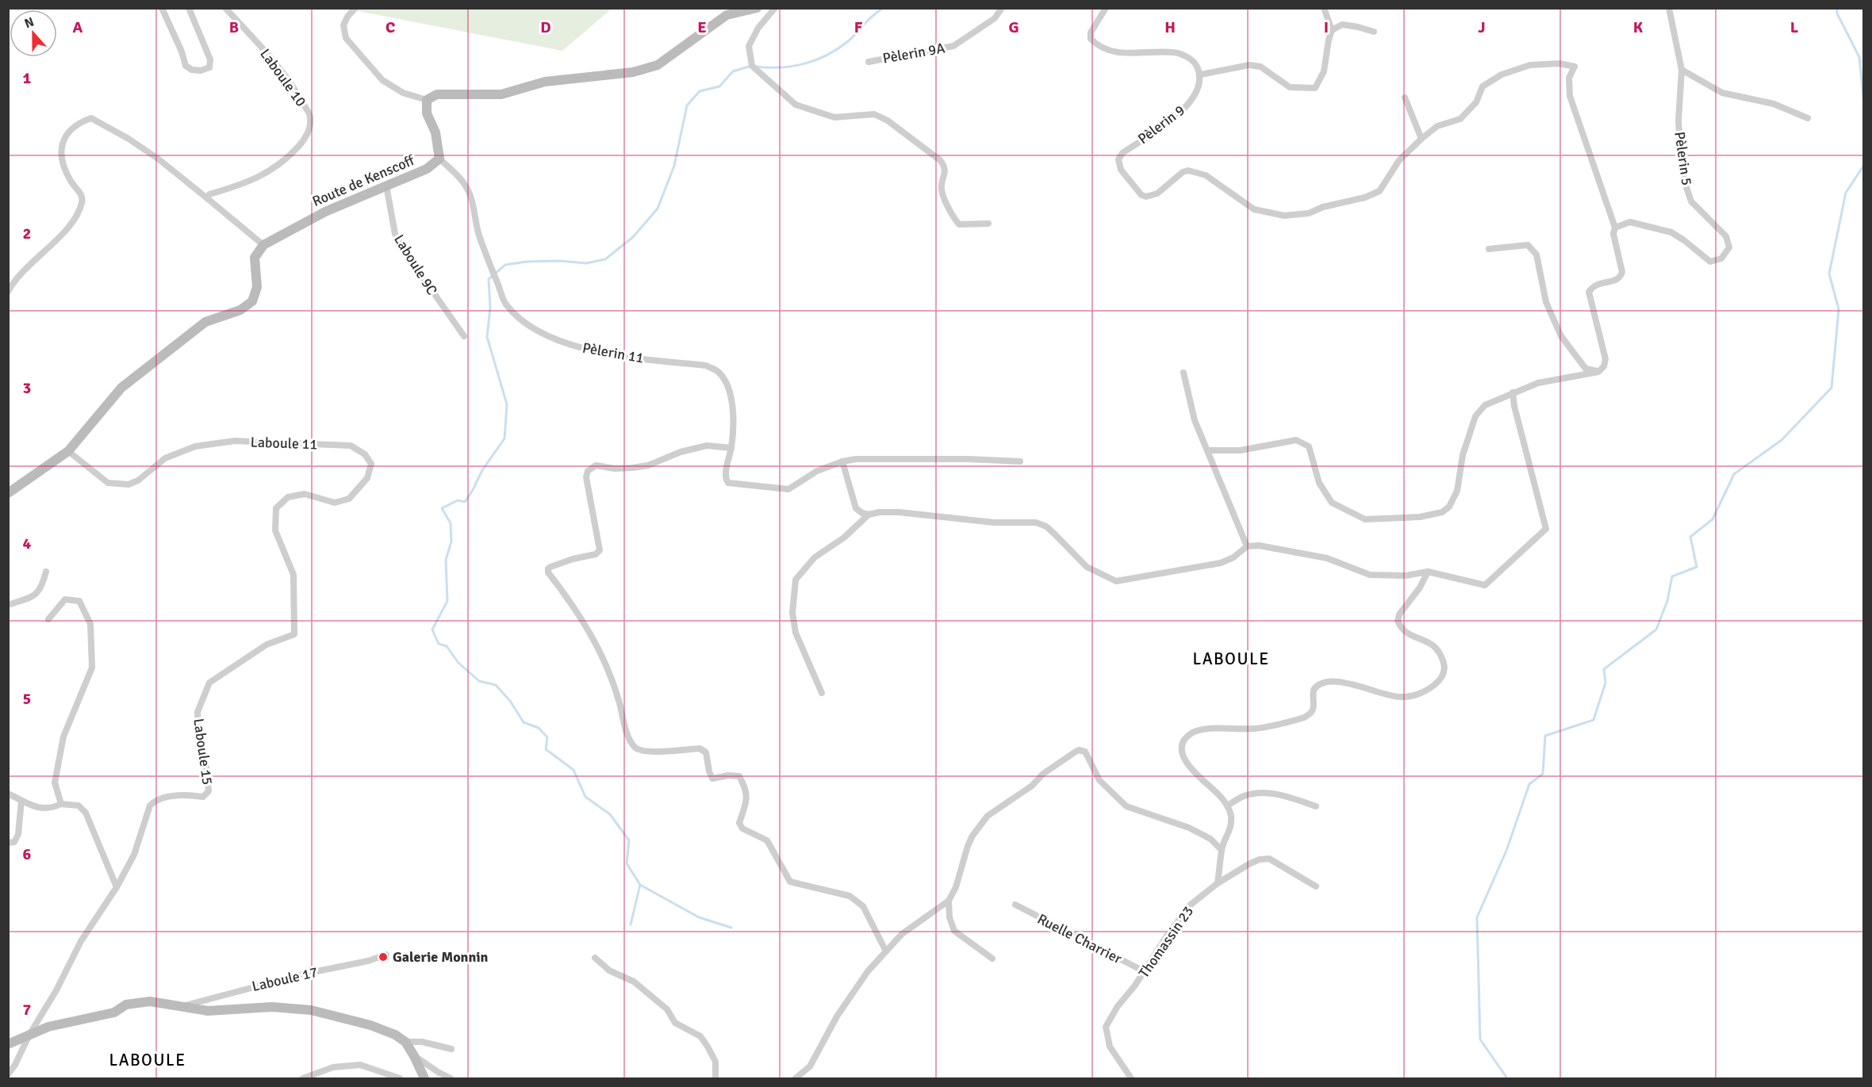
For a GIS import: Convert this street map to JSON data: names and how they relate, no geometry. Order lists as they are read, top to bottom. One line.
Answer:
{"streets":{"main road":["Route de Kenscoff"],"street":["Pèlerin 9A","Laboule 10","Pèlerin 9","Pèlerin 5","Laboule 9C","Pèlerin 11","Laboule 11","Laboule 15","Ruelle Charrier","Thomassin 23","Laboule 17"]},"crossings":[["Route de Kenscoff","Laboule 9C"],["Route de Kenscoff","Pèlerin 11"],["Laboule 11","Laboule 15"],["Ruelle Charrier","Thomassin 23"]],"districts":["LABOULE","LABOULE"],"places":["Galerie Monnin"],"north":"top","grid":{"columns":["A","B","C","D","E","F","G","H","I","J","K","L"],"rows":["1","2","3","4","5","6","7"]}}
